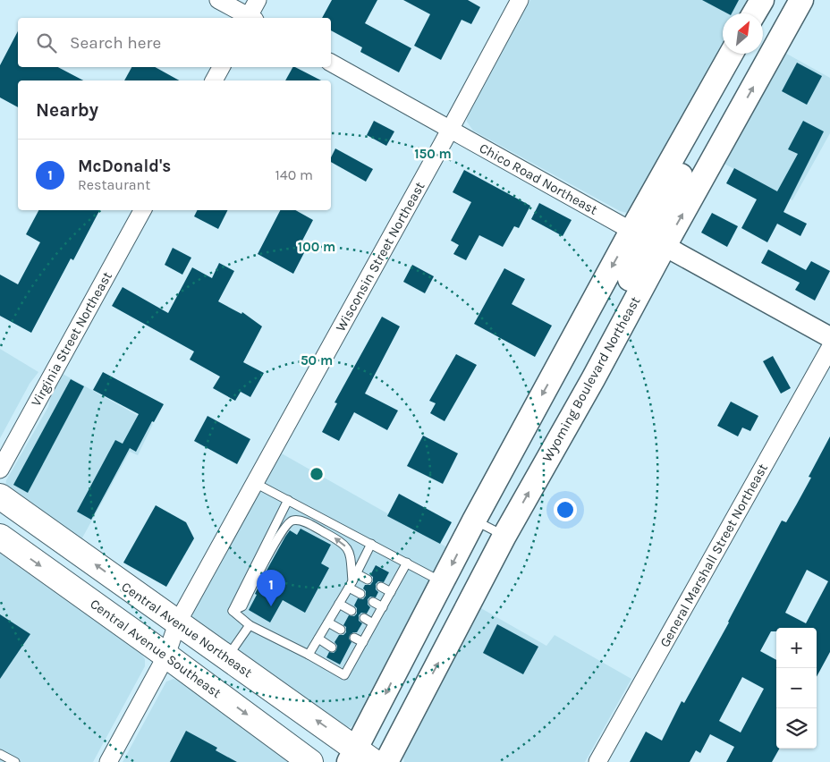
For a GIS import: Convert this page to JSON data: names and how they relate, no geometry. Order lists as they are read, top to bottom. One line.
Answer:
{"streets":{"main road":["Wyoming Boulevard Northeast","Central Avenue Northeast","Central Avenue Southeast"],"street":["Chico Road Northeast","Wisconsin Street Northeast","Virginia Street Northeast","General Marshall Street Northeast"]},"crossings":[["Chico Road Northeast","Wisconsin Street Northeast"],["Wisconsin Street Northeast","Central Avenue Northeast"],["Wisconsin Street Northeast","Central Avenue Southeast"]],"one_way":["Central Avenue Northeast","Central Avenue Southeast"],"north":"top right","page":{"search":"Search here","heading":"Nearby","list":[{"mark":"1","name":"McDonald's","note":"Restaurant","value":"140 m"}],"pins":"1","map_buttons":["+","−"]},"rings":["150 m","100 m","50 m"]}
